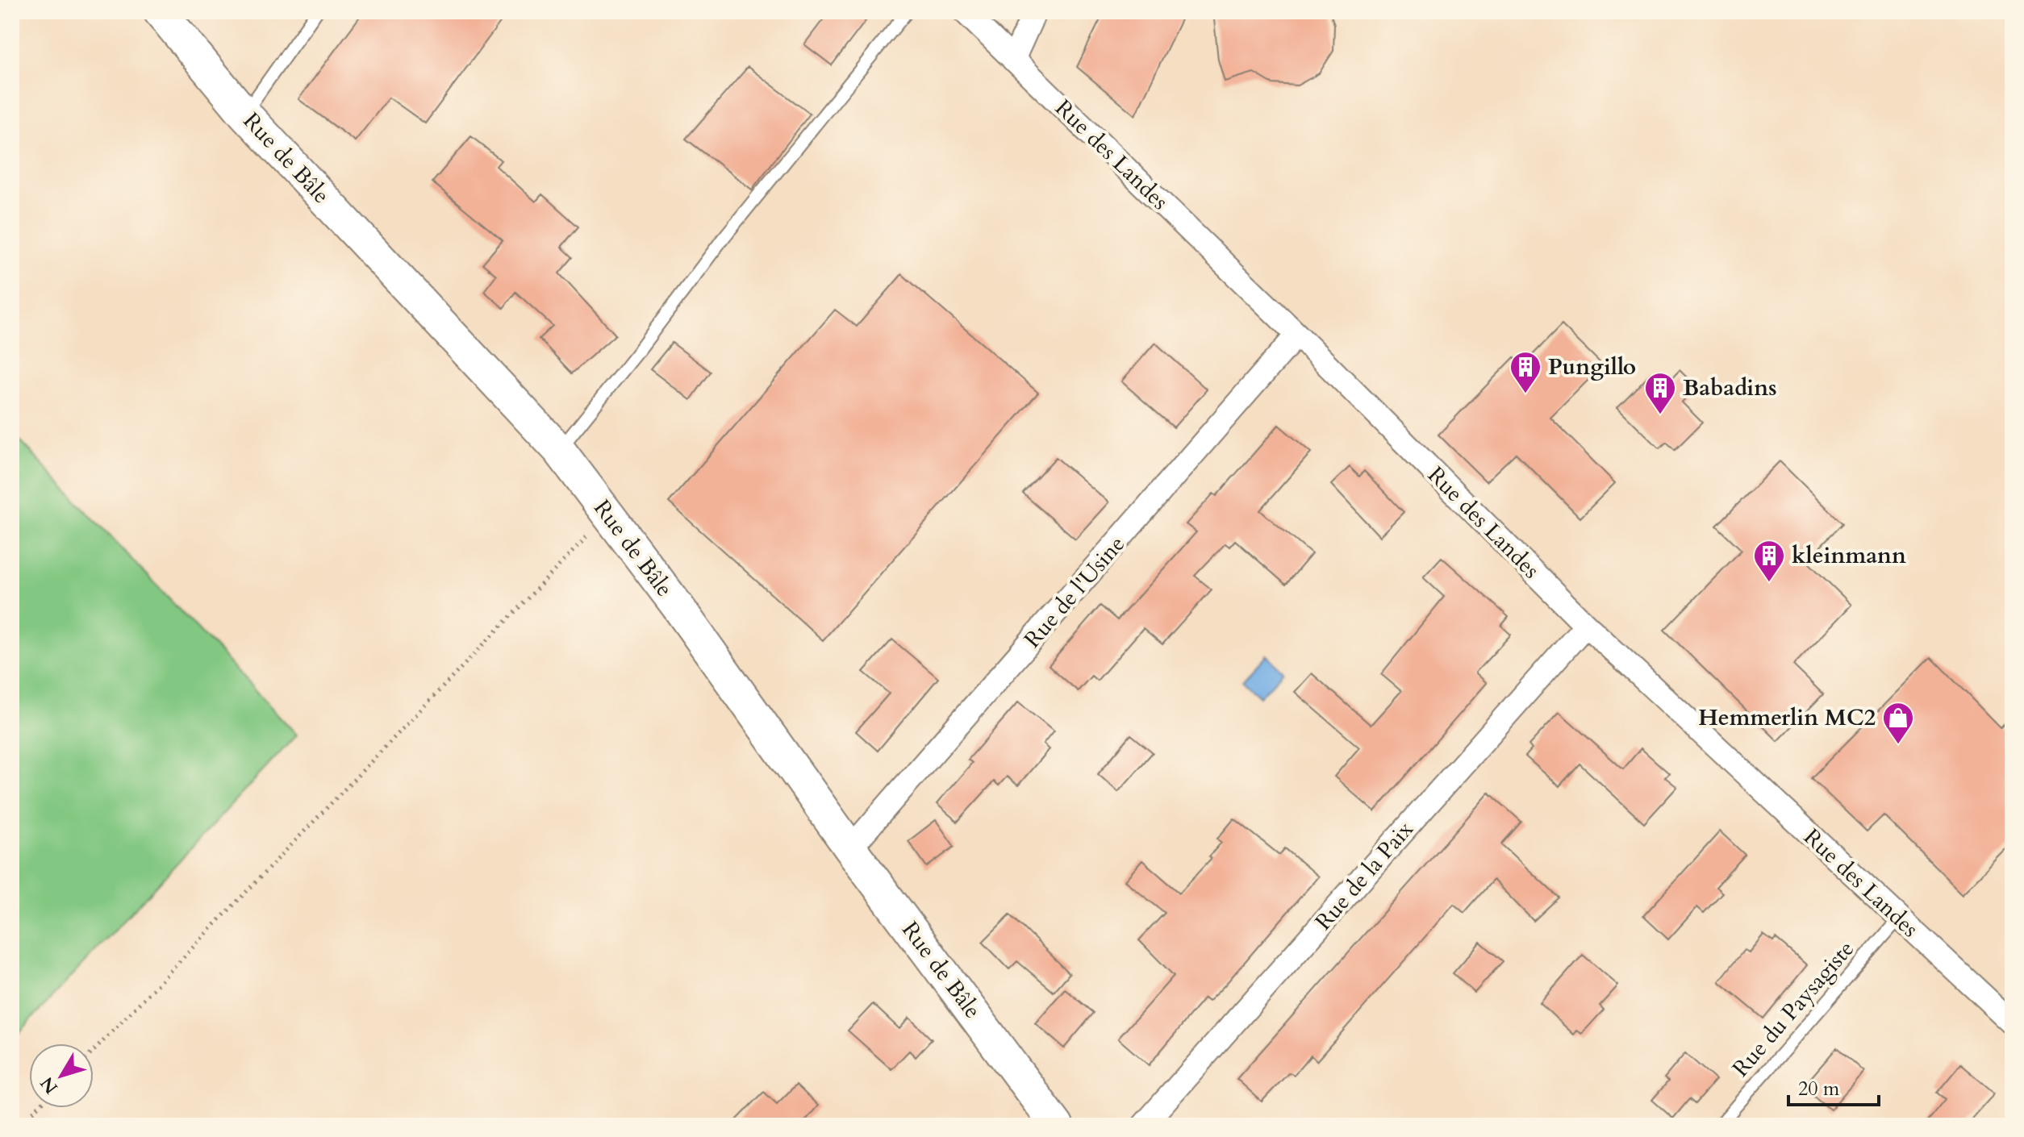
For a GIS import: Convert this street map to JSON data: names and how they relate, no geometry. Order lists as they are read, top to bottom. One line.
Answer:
{"streets":{"street":["Rue des Landes","Rue de Bâle","Rue de l'Usine","Rue de la Paix"],"lane":["Rue du Paysagiste"]},"crossings":[["Rue des Landes","Rue de l'Usine"],["Rue des Landes","Rue de la Paix"],["Rue des Landes","Rue du Paysagiste"],["Rue de Bâle","Rue de l'Usine"]],"places":{"building":["Pungillo","Babadins","kleinmann"],"shop":["Hemmerlin MC2"]},"scale_bar":"20 m","north":"bottom left"}
